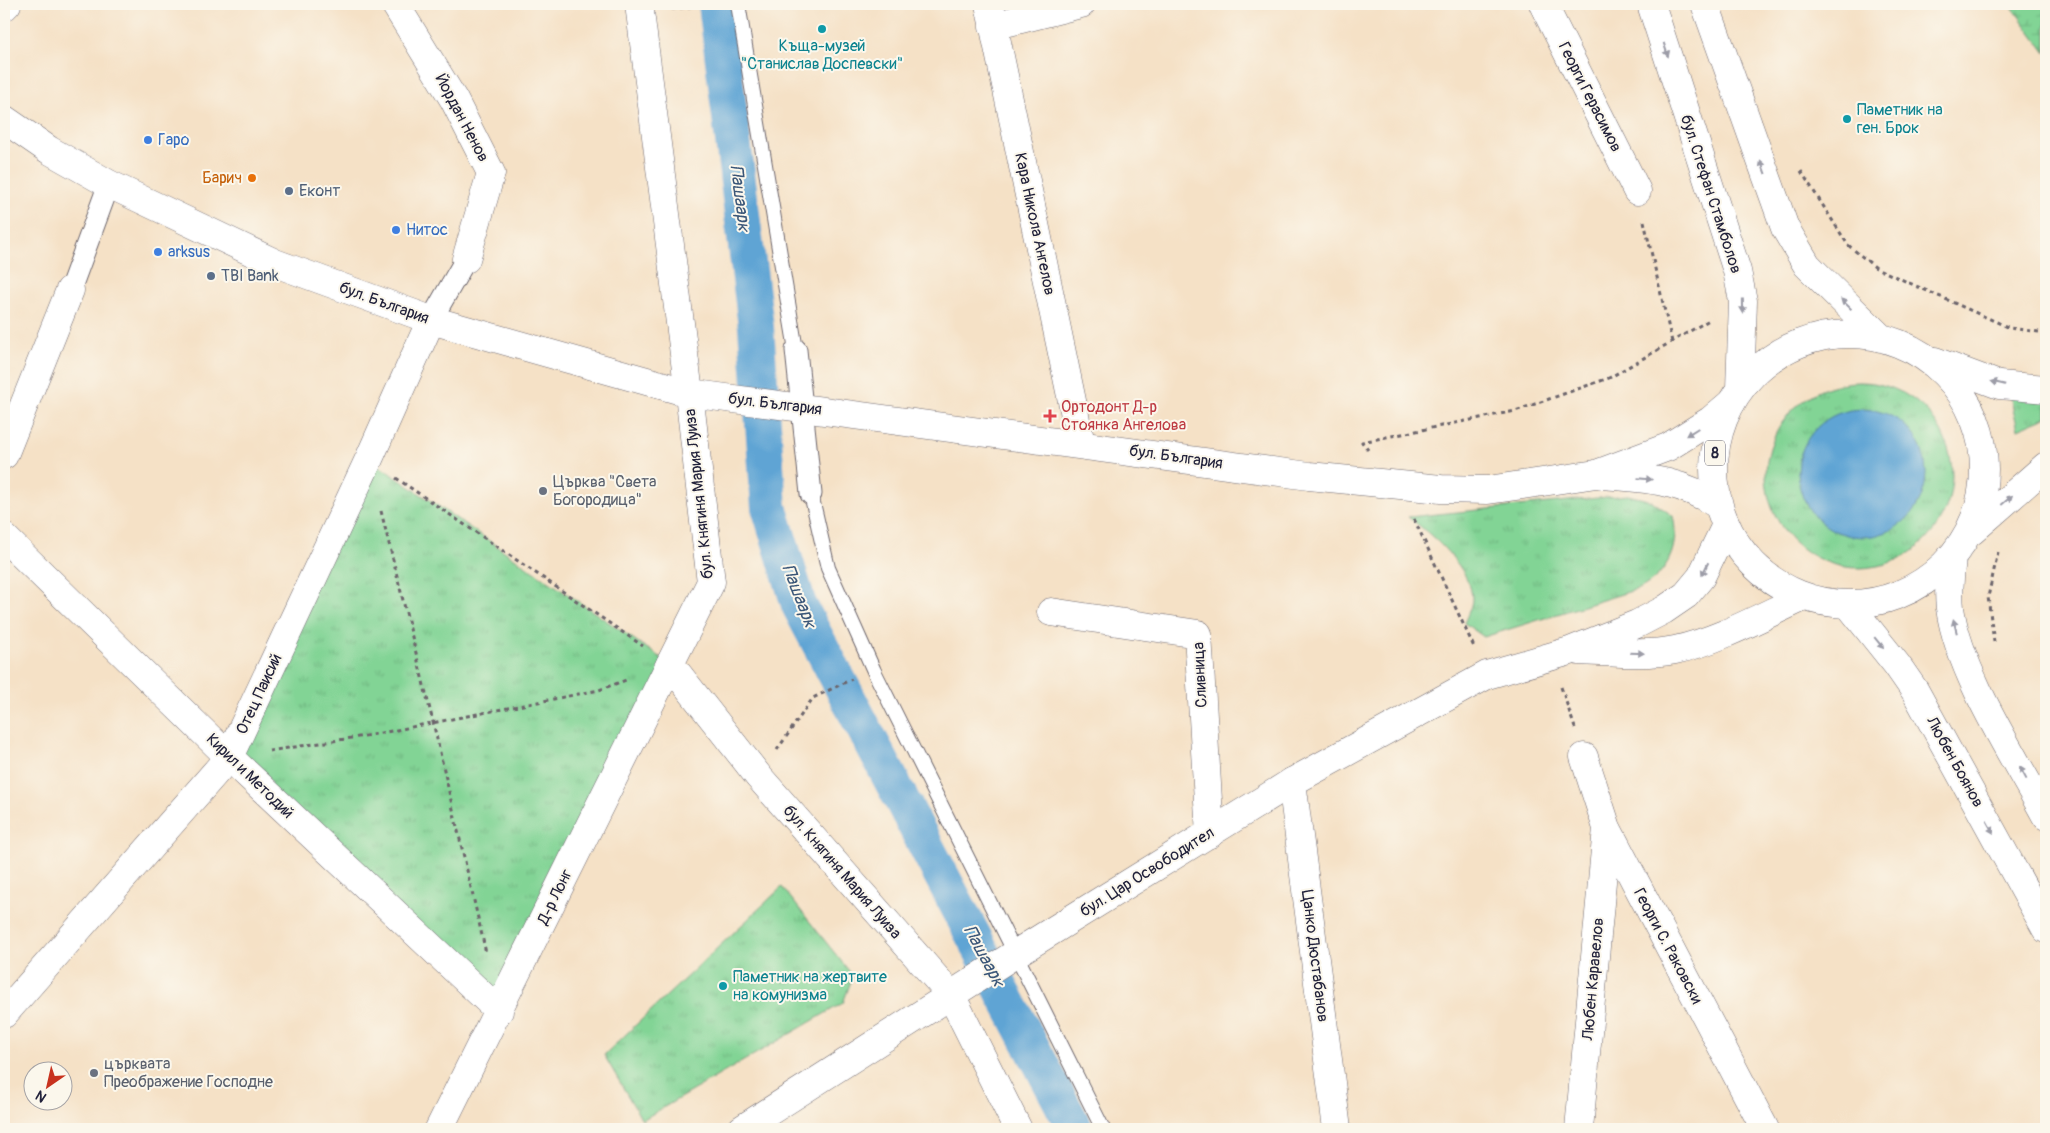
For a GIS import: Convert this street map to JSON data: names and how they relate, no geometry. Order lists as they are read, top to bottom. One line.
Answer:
{"streets":{"street":["Георги Герасимов","Йордан Ненов","бул. Стефан Стамболов","Кара Никола Ангелов","бул. България","8","бул. Княгиня Мария Луиза","Сливница","Отец Паисий","Любен Боянов","Кирил и Методий","бул. Цар Освободител","Д-р Лонг","Георги С. Раковски","Цанко Дюстабанов","Любен Каравелов"]},"crossings":[["Йордан Ненов","бул. България"],["Йордан Ненов","Отец Паисий"],["бул. Стефан Стамболов","бул. България"],["бул. Стефан Стамболов","8"],["Кара Никола Ангелов","бул. България"],["бул. България","8"],["бул. България","бул. Княгиня Мария Луиза"],["бул. България","Отец Паисий"],["бул. България","бул. Цар Освободител"],["8","Любен Боянов"],["8","бул. Цар Освободител"],["бул. Княгиня Мария Луиза","бул. Цар Освободител"],["бул. Княгиня Мария Луиза","Д-р Лонг"],["Сливница","бул. Цар Освободител"],["Отец Паисий","Кирил и Методий"],["Кирил и Методий","Д-р Лонг"],["бул. Цар Освободител","Цанко Дюстабанов"],["Георги С. Раковски","Любен Каравелов"]],"water":["Пашаарк"],"places":{"other":["Къща-музей \"Станислав Доспевски\"","Паметник на ген. Брок","Гаро","Барич","Еконт","Нитос","arksus","TBI Bank","Църква \"Света Богородица\"","Паметник на жертвите на комунизма","църквата Преображение Господне"],"health":["Ортодонт Д-р Стоянка Ангелова"]},"north":"bottom left"}
